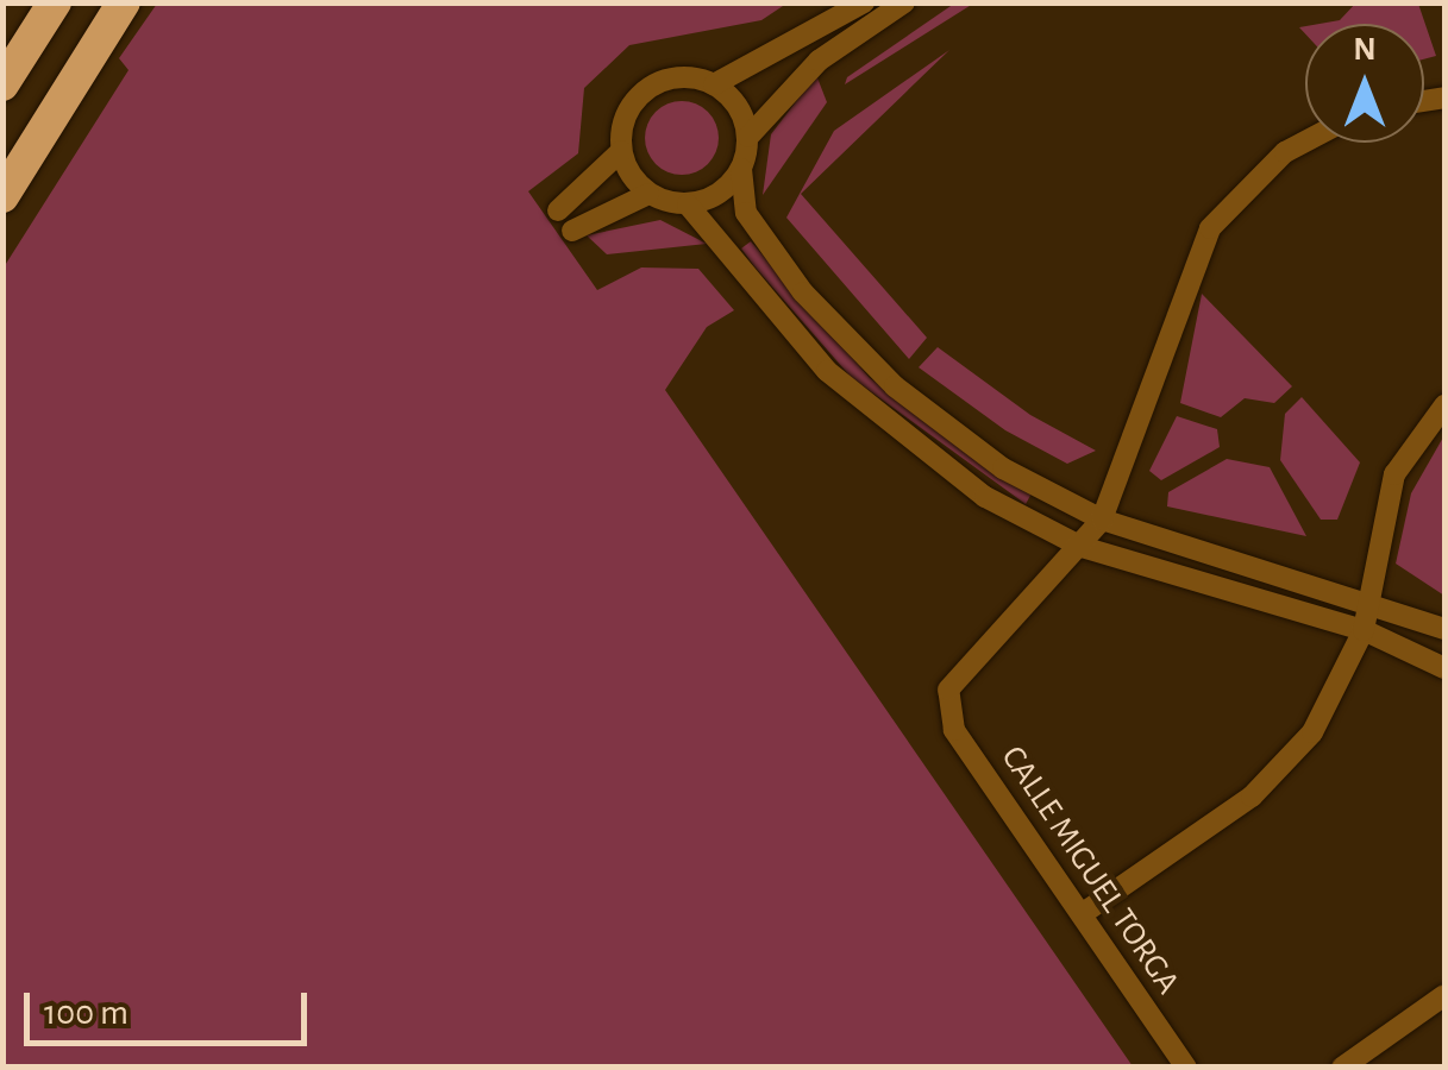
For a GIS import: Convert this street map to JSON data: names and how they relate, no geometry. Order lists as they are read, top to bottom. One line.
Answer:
{"streets":{"street":["CALLE MIGUEL TORGA"]},"scale_bar":"100 m","north":"top"}
